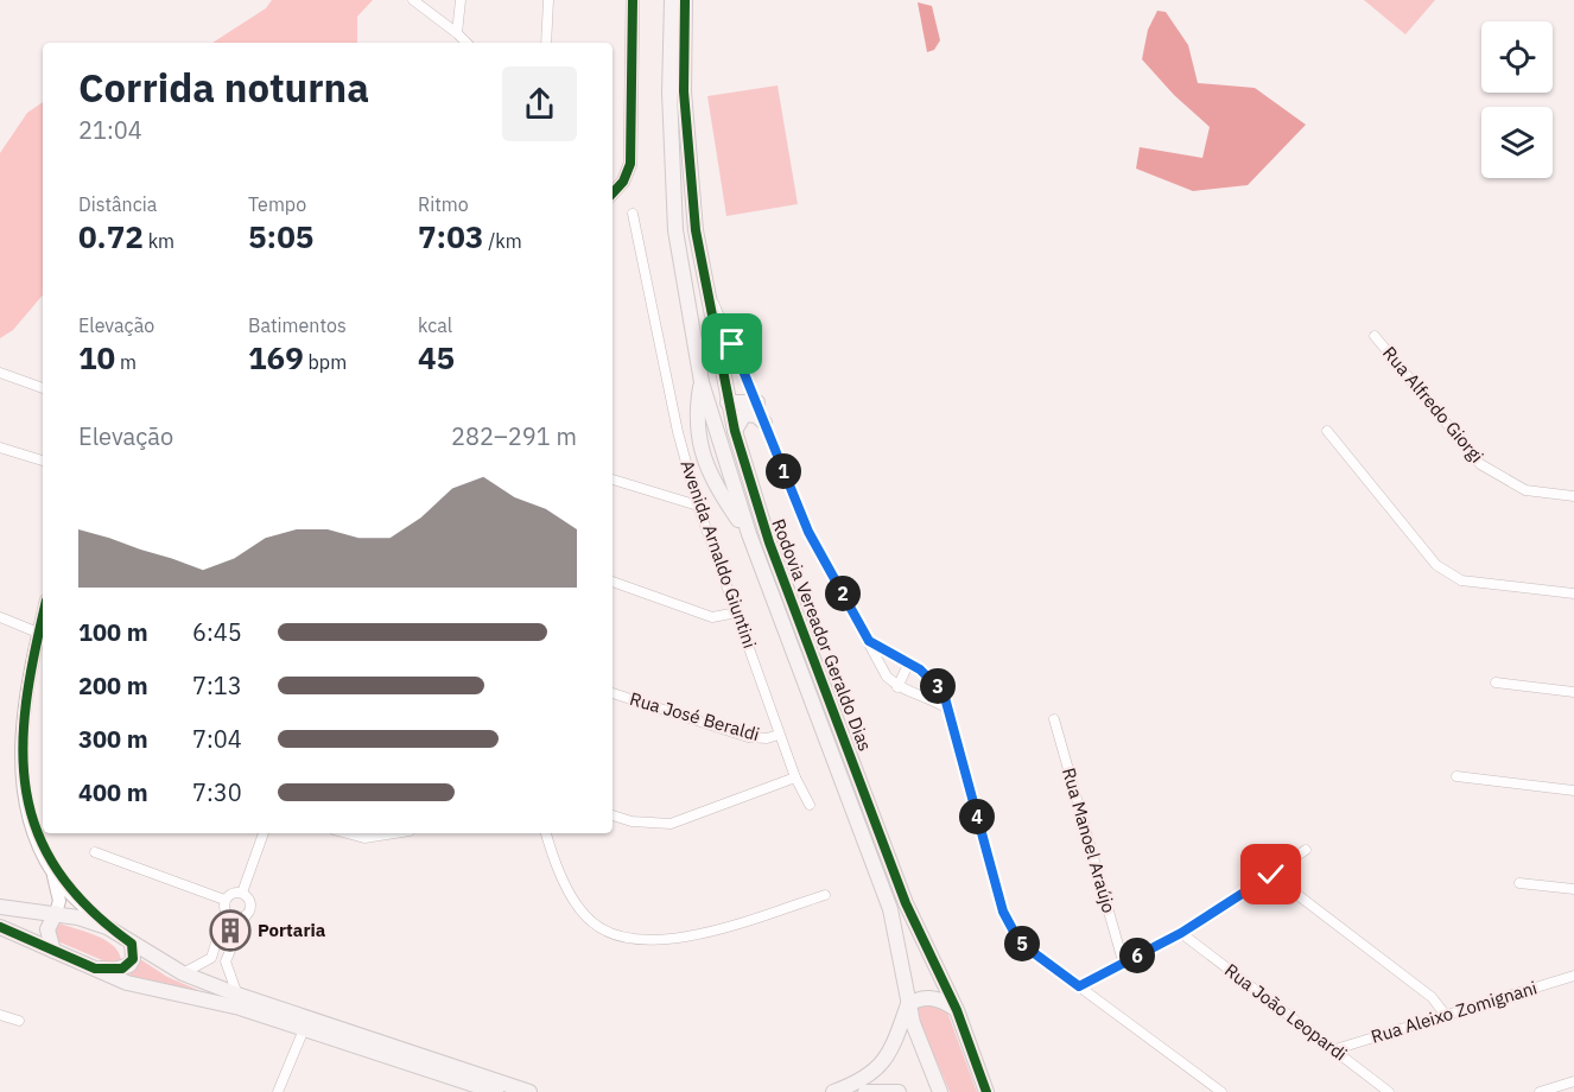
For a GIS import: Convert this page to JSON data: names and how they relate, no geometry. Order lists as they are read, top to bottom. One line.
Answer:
{"streets":{"main road":["Rodovia Vereador Geraldo Dias"],"street":["Rua Alfredo Giorgi","Avenida Arnaldo Giuntini","Rua José Beraldi","Rua Manoel Araújo","Rua João Leopardi","Rua Aleixo Zomignani"]},"crossings":[["Avenida Arnaldo Giuntini","Rua José Beraldi"],["Rua João Leopardi","Rua Aleixo Zomignani"]],"places":{"building":["Portaria"]},"page":{"heading":["Corrida noturna","21:04"],"stats":[["Distância","0.72 km"],["Tempo","5:05"],["Ritmo","7:03 /km"],["Elevação","10 m"],["Batimentos","169 bpm"],["kcal","45"]],"chart":["Elevação","282–291 m"],"pins":["1","2","3","4","5","6"],"list":[{"name":"100 m","note":"6:45"},{"name":"200 m","note":"7:13"},{"name":"300 m","note":"7:04"},{"name":"400 m","note":"7:30"}]}}
